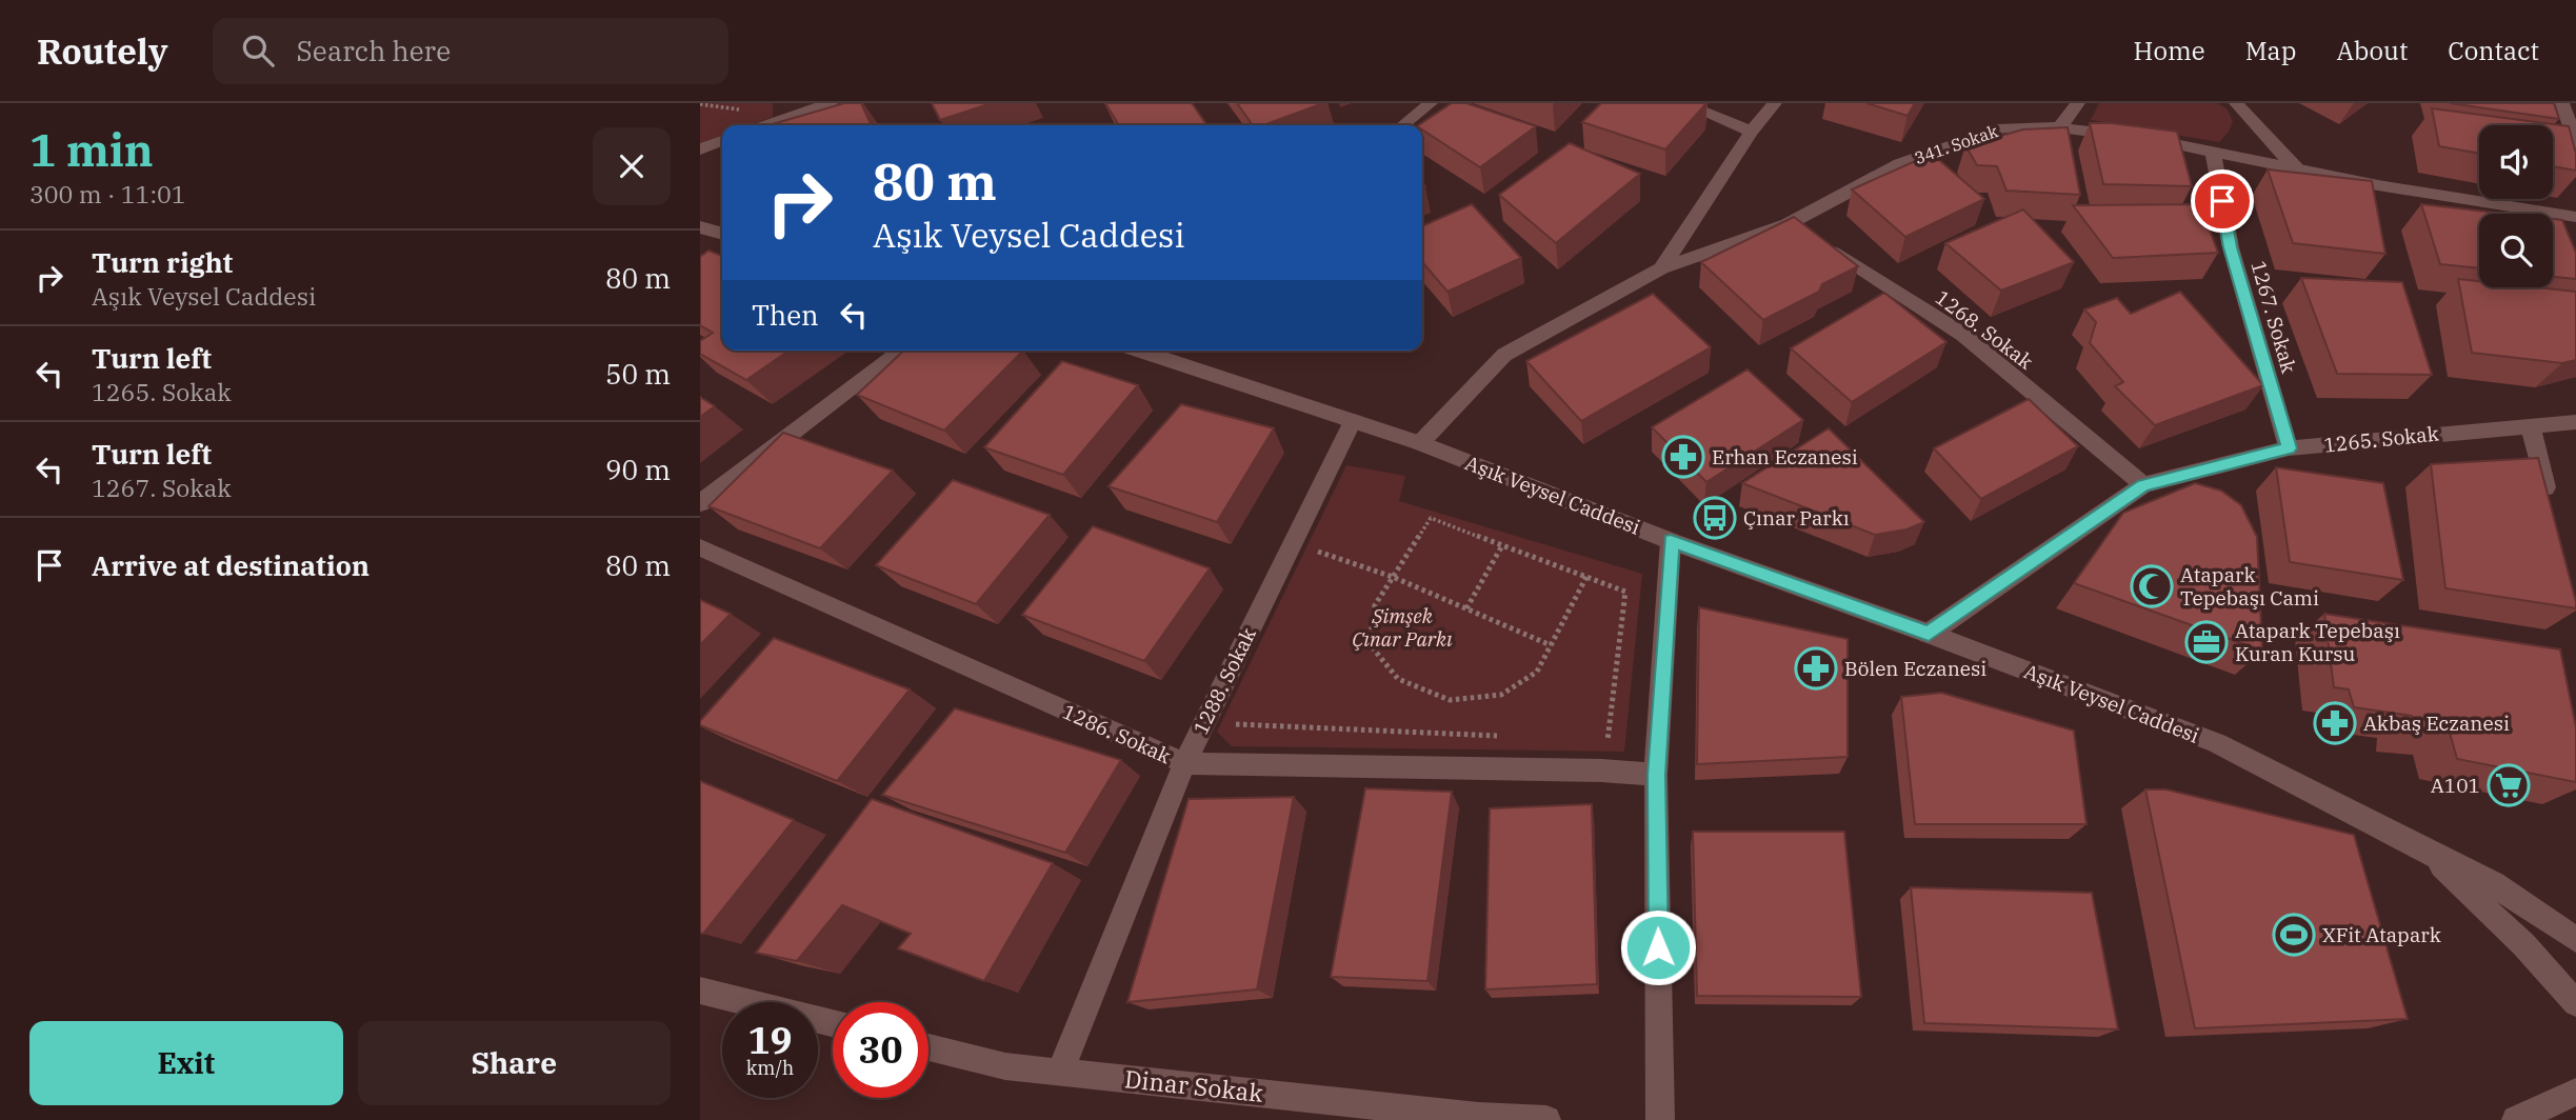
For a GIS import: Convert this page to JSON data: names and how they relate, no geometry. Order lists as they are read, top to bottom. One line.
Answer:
{"streets":{"street":["341. Sokak","1267. Sokak","1268. Sokak","1265. Sokak","Aşık Veysel Caddesi","1288. Sokak","1286. Sokak","Dinar Sokak"]},"crossings":[["341. Sokak","1267. Sokak"],["341. Sokak","1268. Sokak"],["341. Sokak","Aşık Veysel Caddesi"],["1267. Sokak","1265. Sokak"],["1268. Sokak","1265. Sokak"],["1265. Sokak","Aşık Veysel Caddesi"],["Aşık Veysel Caddesi","1288. Sokak"],["1288. Sokak","1286. Sokak"],["1288. Sokak","Dinar Sokak"]],"parks":["Şimşek Çınar Parkı"],"places":{"pharmacy":["Erhan Eczanesi","Bölen Eczanesi","Akbaş Eczanesi"],"bus stop":["Çınar Parkı"],"mosque":["Atapark Tepebaşı Cami"],"office":["Atapark Tepebaşı Kuran Kursu"],"supermarket":["A101"],"sports":["XFit Atapark"]},"page":{"header":"Routely","search":"Search here","nav":["Home","Map","About","Contact"],"heading":["1 min","300 m · 11:01"],"turn":["80 m","Aşık Veysel Caddesi"],"list":[{"name":"Turn right","note":"Aşık Veysel Caddesi","value":"80 m"},{"name":"Turn left","note":"1265. Sokak","value":"50 m"},{"name":"Turn left","note":"1267. Sokak","value":"90 m"},{"name":"Arrive at destination","value":"80 m"}],"then":"Then","speed":"19 km/h","limit":"30","buttons":["Exit","Share"]}}
